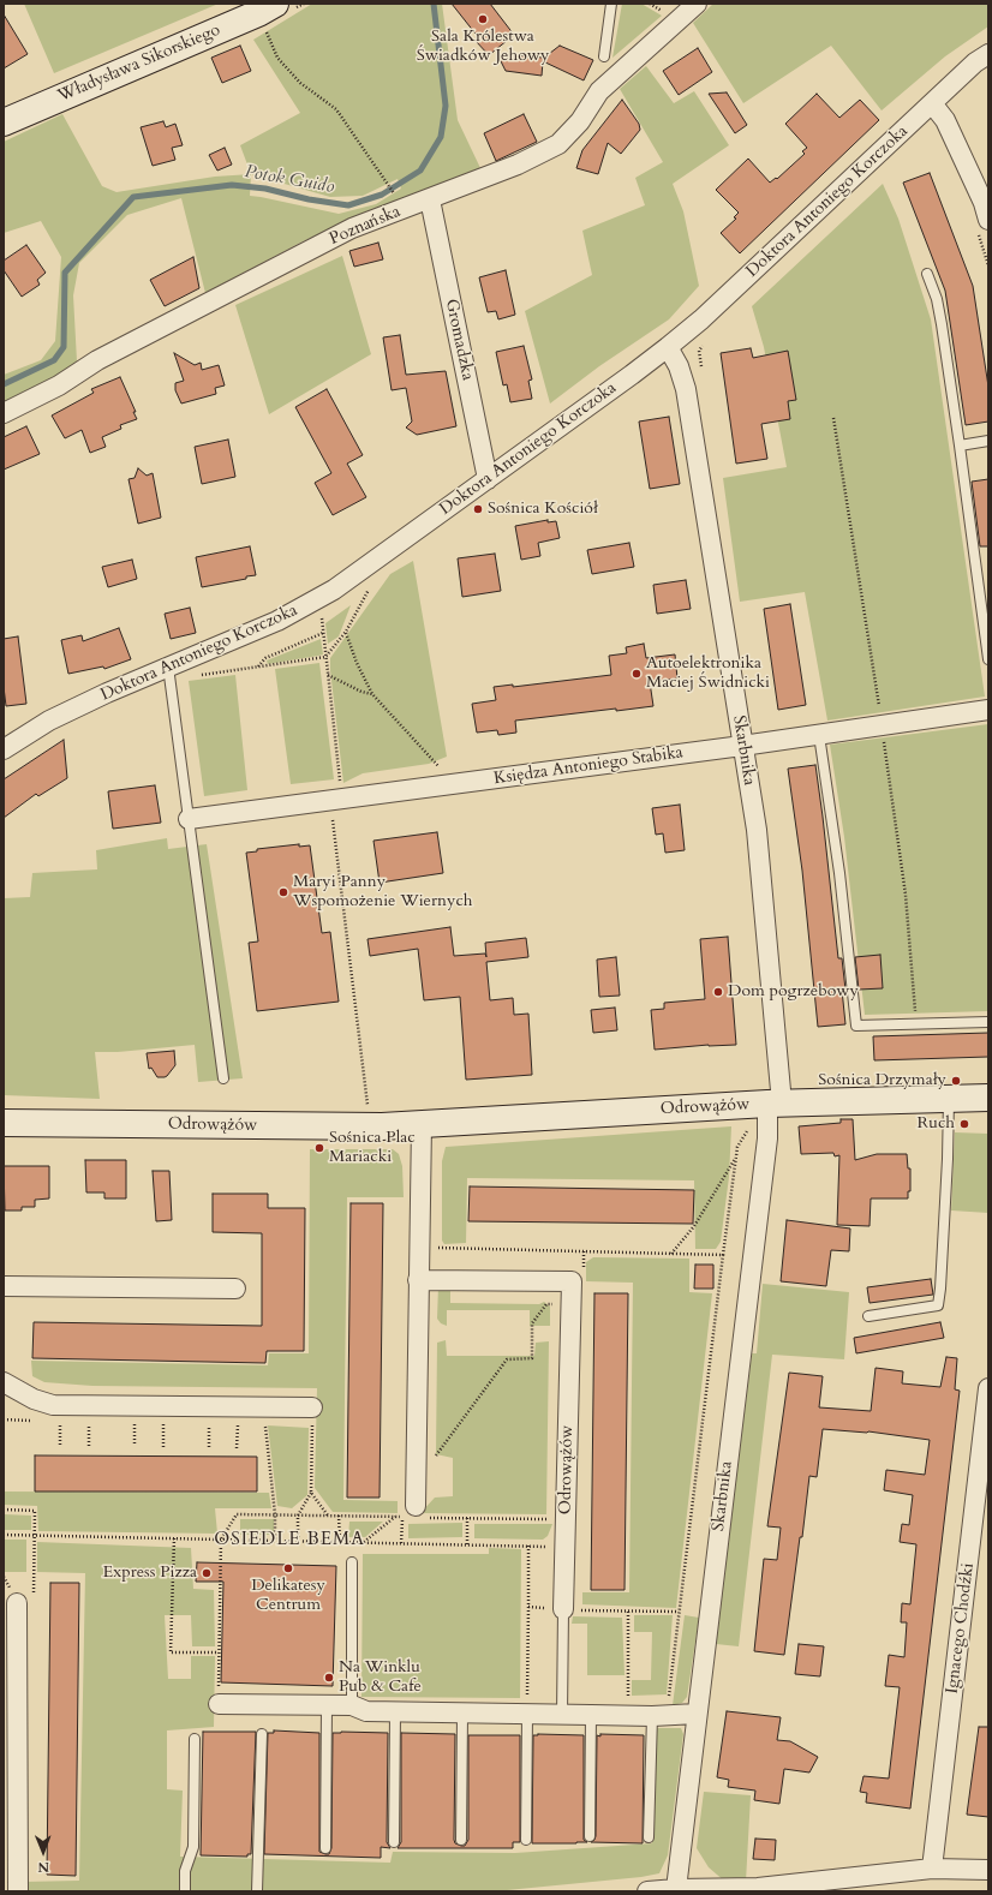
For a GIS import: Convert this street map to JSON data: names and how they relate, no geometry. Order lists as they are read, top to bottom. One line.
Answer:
{"streets":{"street":["Władysława Sikorskiego","Doktora Antoniego Korczoka","Poznańska","Gromadzka","Skarbnika","Księdza Antoniego Stabika","Odrowążów","Ignacego Chodźki"]},"crossings":[["Doktora Antoniego Korczoka","Gromadzka"],["Doktora Antoniego Korczoka","Skarbnika"],["Poznańska","Gromadzka"],["Skarbnika","Księdza Antoniego Stabika"],["Skarbnika","Odrowążów"]],"districts":["OSIEDLE BEMA"],"water":["Potok Guido"],"places":["Sala Królestwa Świadków Jehowy","Sośnica Kościół","Autoelektronika Maciej Świdnicki","Maryi Panny Wspomożenie Wiernych","Dom pogrzebowy","Sośnica Drzymały","Ruch","Sośnica Plac Mariacki","Delikatesy Centrum","Express Pizza","Na Winklu Pub & Cafe"],"north":"bottom"}
